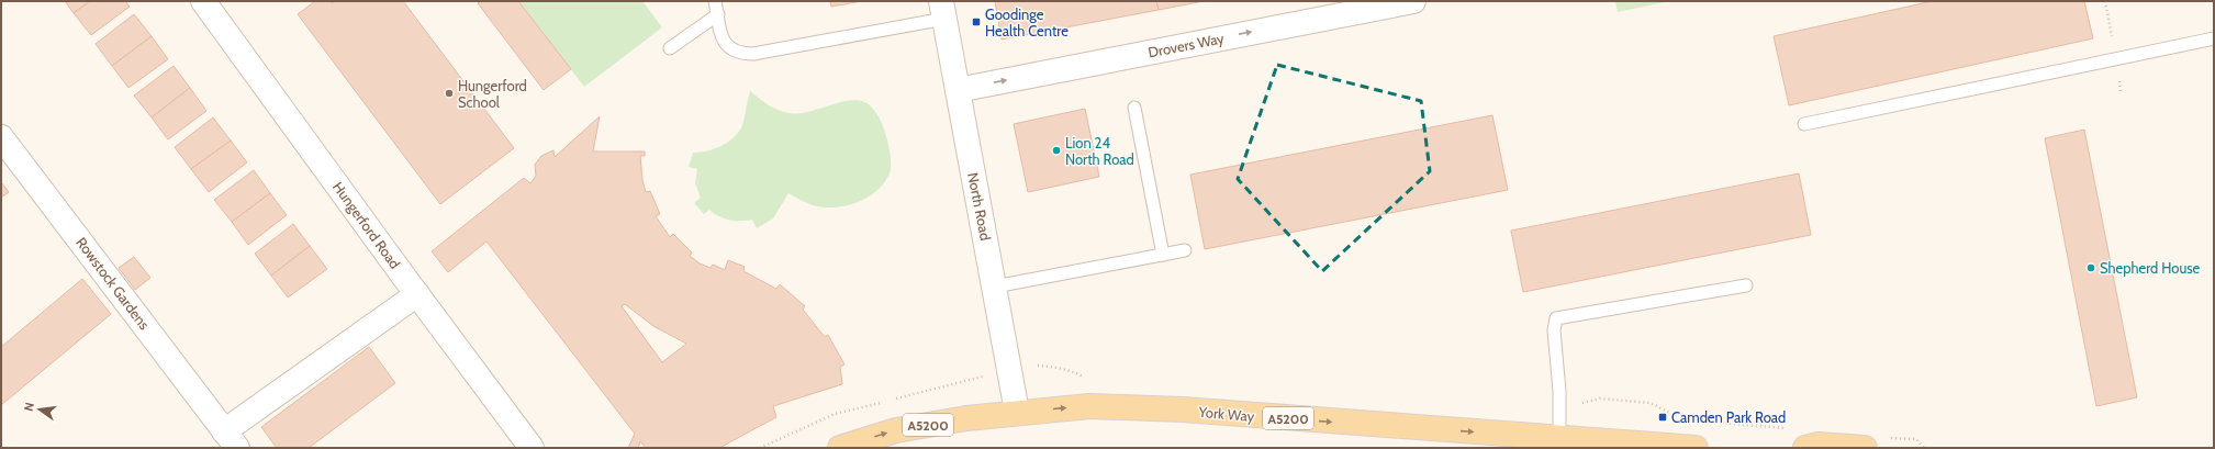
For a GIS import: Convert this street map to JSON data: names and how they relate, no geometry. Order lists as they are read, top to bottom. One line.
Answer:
{"streets":{"main road":["York Way","A5200"],"street":["Drovers Way","North Road","Hungerford Road","Rowstock Gardens"]},"crossings":[["Drovers Way","North Road"],["North Road","York Way"],["Hungerford Road","Rowstock Gardens"]],"one_way":["Drovers Way","York Way"],"places":{"transit":["Goodinge Health Centre","Camden Park Road"],"other":["Hungerford School","Lion 24 North Road","Shepherd House"]},"north":"left"}
